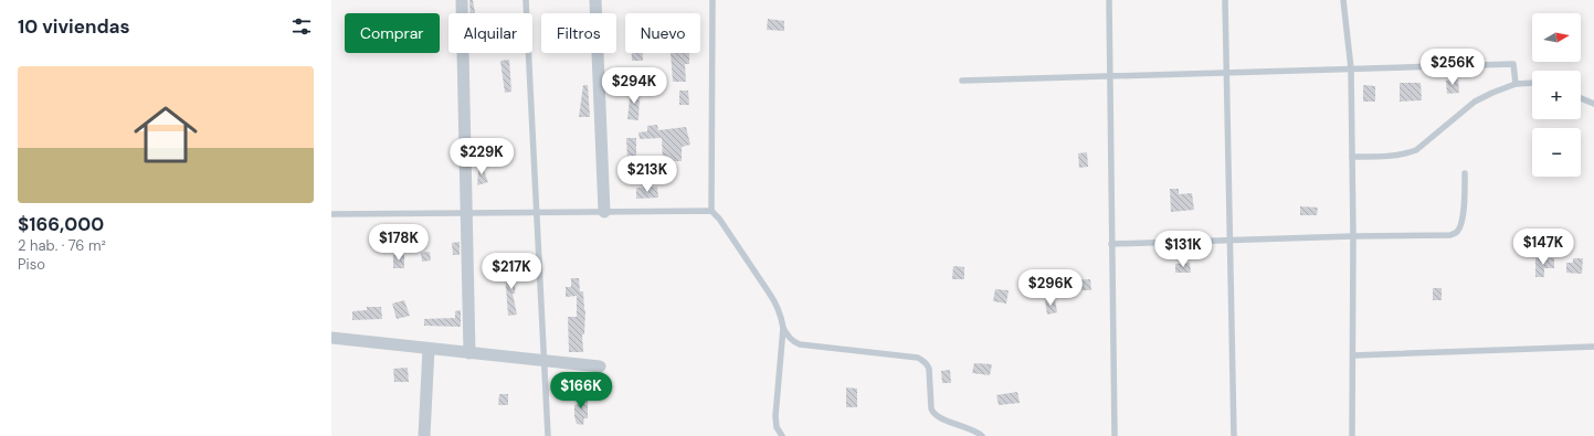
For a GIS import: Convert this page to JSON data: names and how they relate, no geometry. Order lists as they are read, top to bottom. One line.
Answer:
{"north":"right","page":{"heading":"10 viviendas","map_buttons":["+","−"],"chip":["Comprar","Alquilar","Filtros","Nuevo"],"price":["$256K","$294K","$229K","$213K","$178K","$147K","$131K","$217K","$296K","$166K"],"list":[{"name":"$166,000","note":"2 hab. · 76 m² · Piso"}]}}
